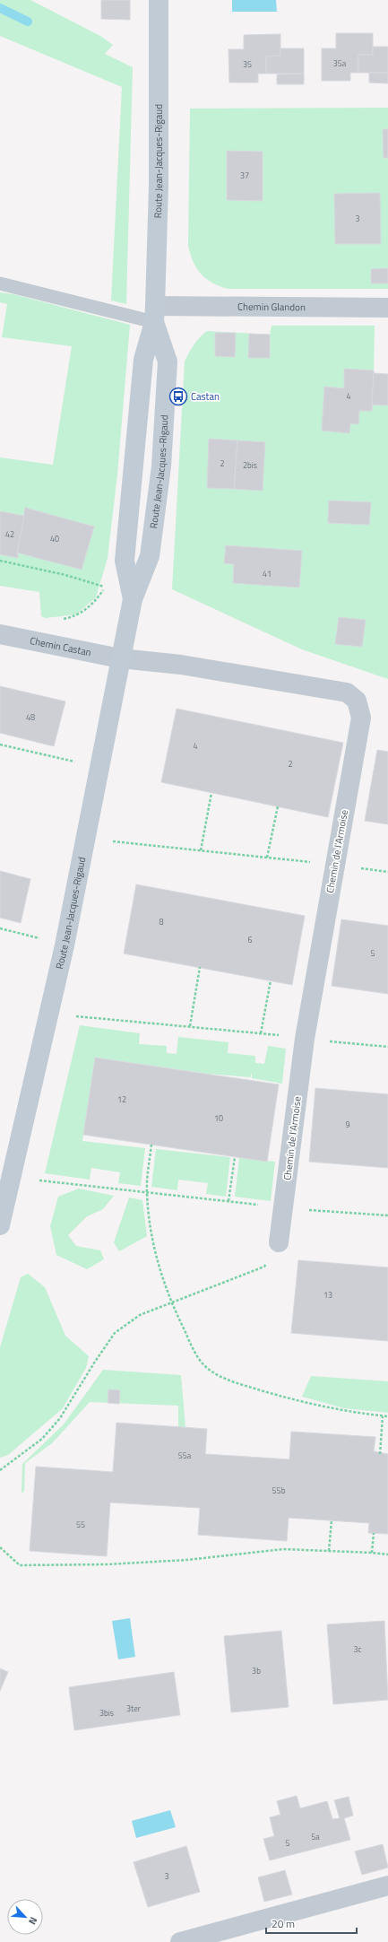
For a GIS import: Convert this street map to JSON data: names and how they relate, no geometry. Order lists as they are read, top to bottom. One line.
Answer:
{"streets":{"street":["Route Jean-Jacques-Rigaud","Chemin Glandon","Chemin Castan","Chemin de l'Armoise"]},"crossings":[["Route Jean-Jacques-Rigaud","Chemin Glandon"],["Route Jean-Jacques-Rigaud","Chemin Castan"],["Route Jean-Jacques-Rigaud","Chemin de l'Armoise"],["Chemin Castan","Chemin de l'Armoise"]],"places":{"bus stop":["Castan"]},"house_numbers":["35a","35","37","3","4","2","2bis","42","40","41","48","4","2","8","6","5","12","10","9","13","55a","55b","55","3c","3b","3ter","3bis","5a","5","3"],"scale_bar":"20 m","north":"bottom right"}
